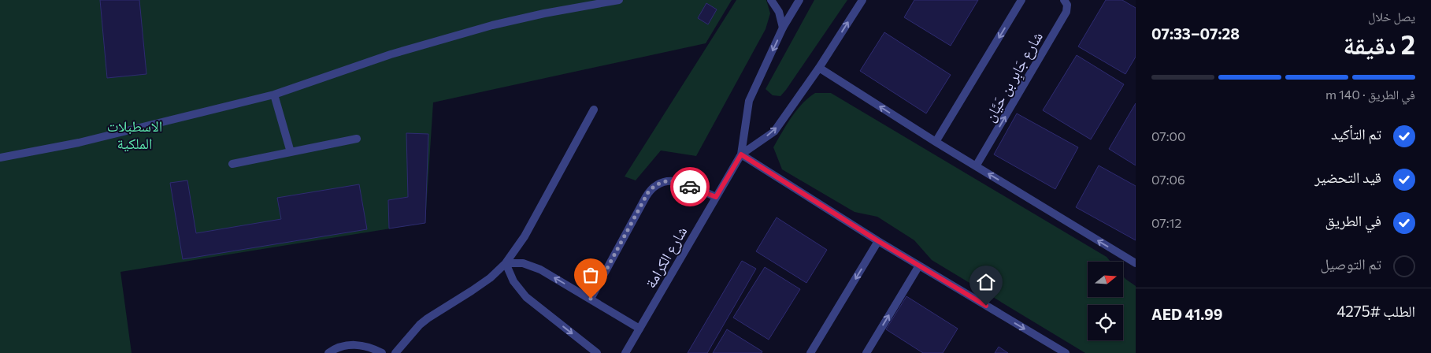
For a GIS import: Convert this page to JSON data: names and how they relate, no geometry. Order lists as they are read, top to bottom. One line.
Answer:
{"streets":{"street":["شارع جَابِر بن حَيَّان","شارع الكرامة"]},"parks":["الاسطبلات الملكية"],"north":"right","page":{"heading":["2 دقيقة","يصل خلال","07:28–07:33"],"panel":["الطلب #4275","AED 41.99"],"bar":"في الطريق · 140 m","list":[["تم التأكيد","07:00"],["قيد التحضير","07:06"],["في الطريق","07:12"],"تم التوصيل"]}}
